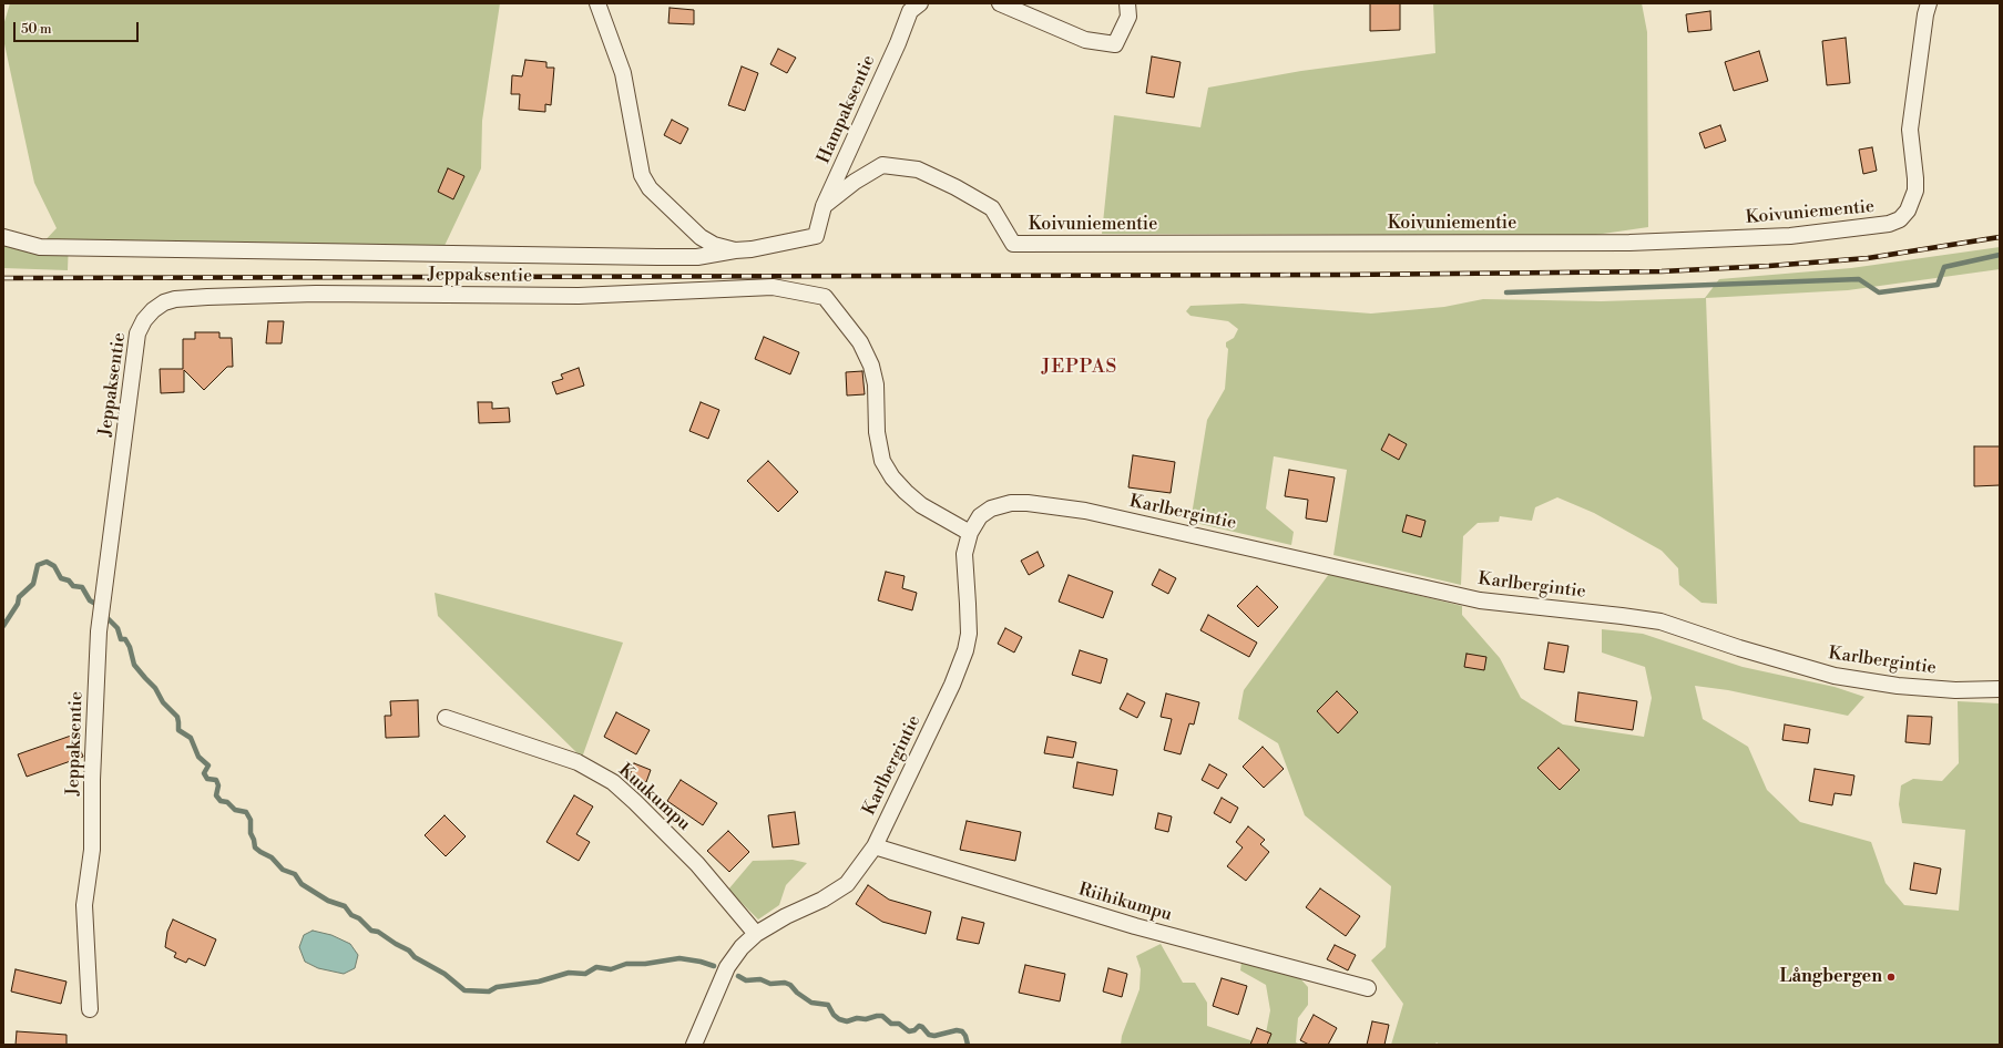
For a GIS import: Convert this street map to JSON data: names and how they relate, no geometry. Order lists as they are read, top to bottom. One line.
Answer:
{"streets":{"street":["Hampaksentie","Koivuniementie","Jeppaksentie","Karlbergintie","Kuukumpu","Riihikumpu"]},"crossings":[["Hampaksentie","Koivuniementie"],["Jeppaksentie","Karlbergintie"],["Karlbergintie","Kuukumpu"],["Karlbergintie","Riihikumpu"]],"districts":["JEPPAS"],"places":["Långbergen"],"scale_bar":"50 m"}
